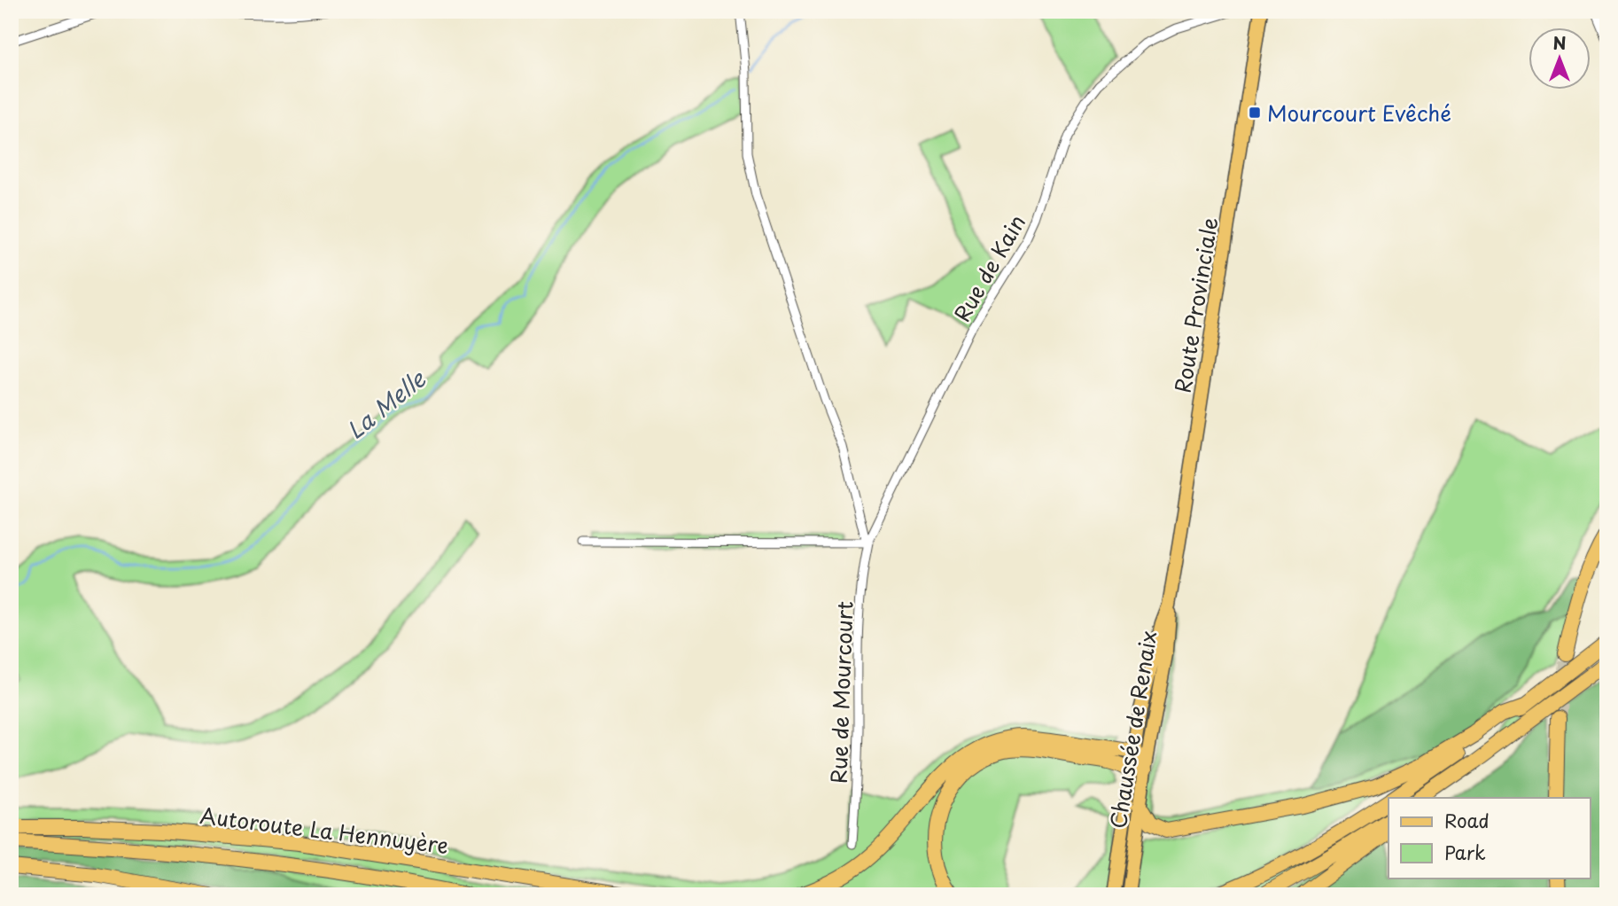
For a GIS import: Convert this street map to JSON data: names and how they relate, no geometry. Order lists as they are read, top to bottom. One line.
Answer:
{"streets":{"highway":["Autoroute La Hennuyère"],"main road":["Route Provinciale","Chaussée de Renaix"],"street":["Rue de Kain","Rue de Mourcourt"]},"crossings":[["Rue de Kain","Rue de Mourcourt"],["Route Provinciale","Chaussée de Renaix"]],"water":["La Melle"],"places":{"transit":["Mourcourt Evêché"]},"legend":["Road","Park"],"north":"top"}
